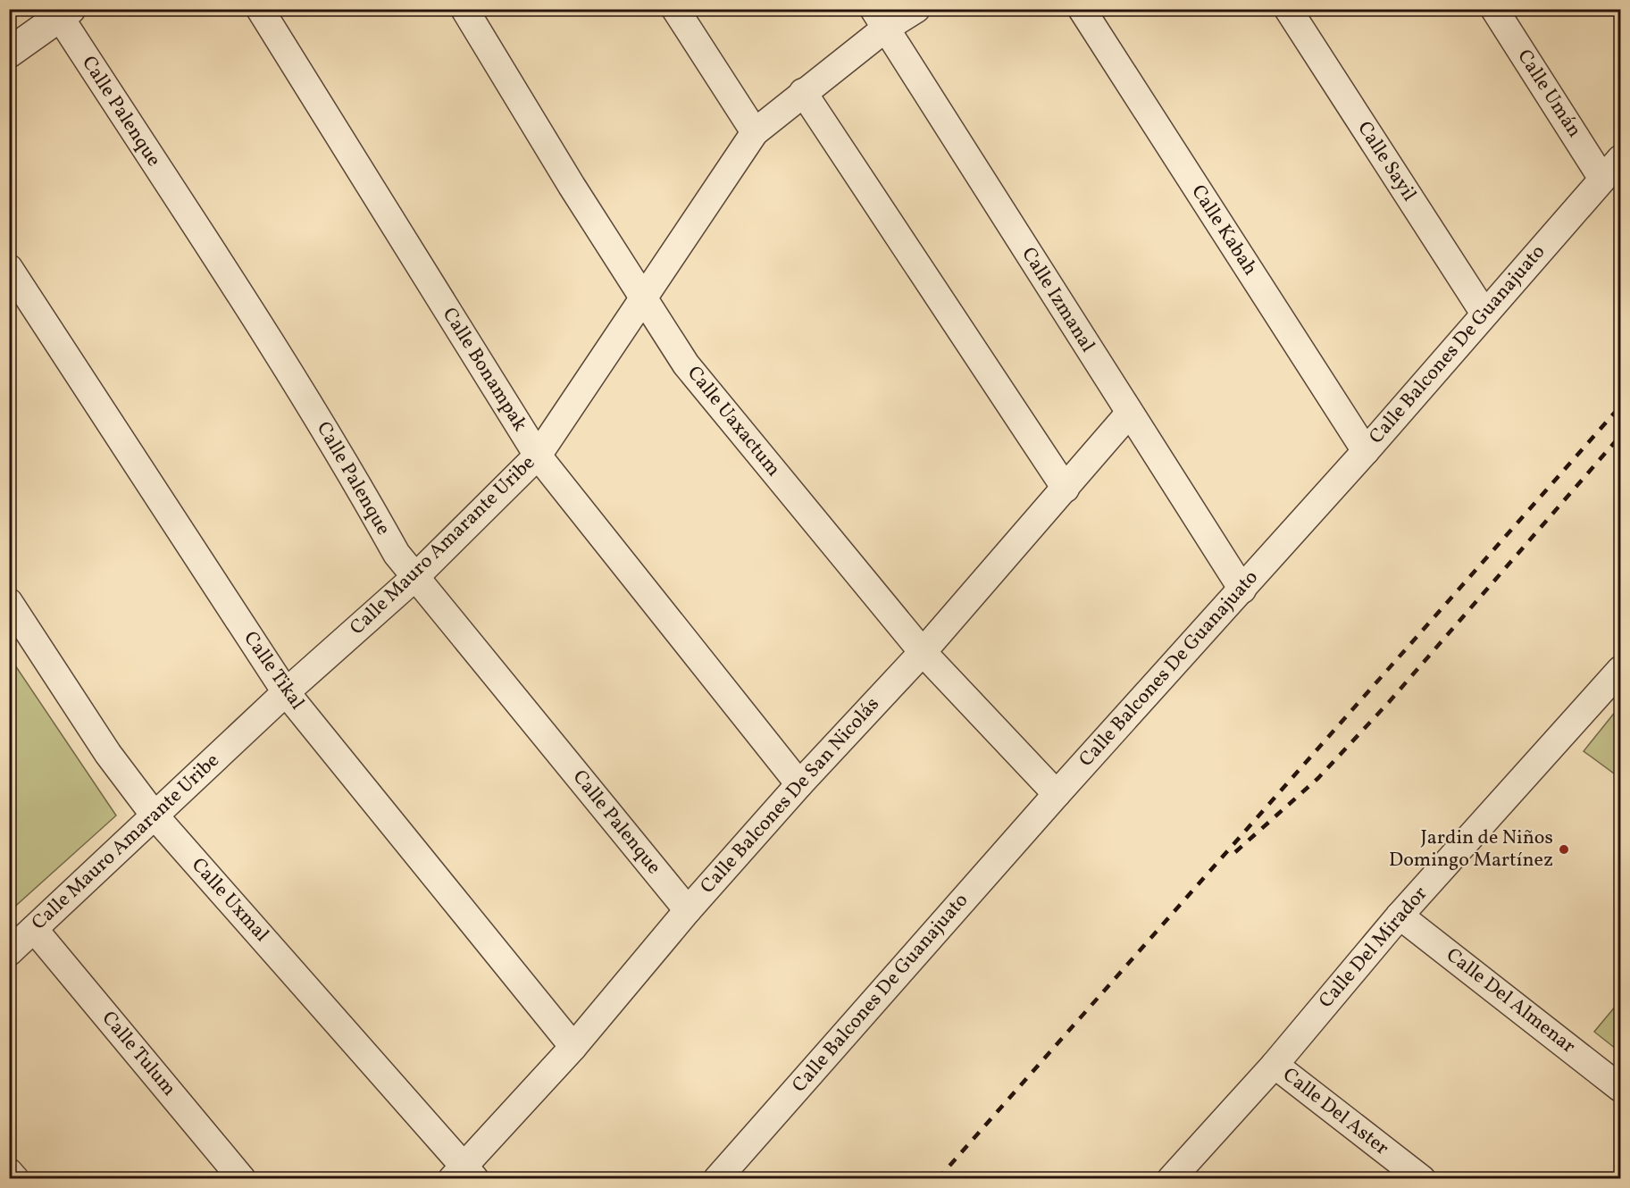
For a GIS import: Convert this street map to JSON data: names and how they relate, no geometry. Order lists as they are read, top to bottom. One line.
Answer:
{"streets":{"street":["Calle Umán","Calle Palenque","Calle Sayil","Calle Kabah","Calle Izmanal","Calle Balcones De Guanajuato","Calle Bonampak","Calle Uaxactum","Calle Mauro Amarante Uribe","Calle Tikal","Calle Balcones De San Nicolás","Calle Uxmal","Calle Del Mirador","Calle Del Almenar","Calle Tulum","Calle Del Aster"]},"crossings":[["Calle Umán","Calle Balcones De Guanajuato"],["Calle Palenque","Calle Mauro Amarante Uribe"],["Calle Palenque","Calle Balcones De San Nicolás"],["Calle Sayil","Calle Balcones De Guanajuato"],["Calle Kabah","Calle Balcones De Guanajuato"],["Calle Izmanal","Calle Balcones De Guanajuato"],["Calle Izmanal","Calle Mauro Amarante Uribe"],["Calle Izmanal","Calle Balcones De San Nicolás"],["Calle Balcones De Guanajuato","Calle Uaxactum"],["Calle Bonampak","Calle Mauro Amarante Uribe"],["Calle Bonampak","Calle Balcones De San Nicolás"],["Calle Uaxactum","Calle Mauro Amarante Uribe"],["Calle Uaxactum","Calle Balcones De San Nicolás"],["Calle Mauro Amarante Uribe","Calle Tikal"],["Calle Mauro Amarante Uribe","Calle Uxmal"],["Calle Mauro Amarante Uribe","Calle Tulum"],["Calle Tikal","Calle Balcones De San Nicolás"],["Calle Balcones De San Nicolás","Calle Uxmal"],["Calle Del Mirador","Calle Del Almenar"],["Calle Del Mirador","Calle Del Aster"]],"places":["Jardin de Niños Domingo Martínez"]}
